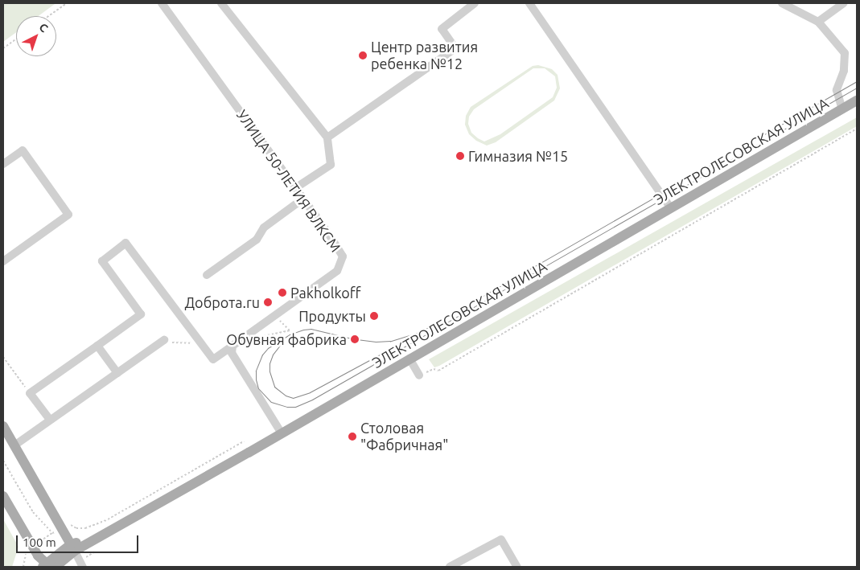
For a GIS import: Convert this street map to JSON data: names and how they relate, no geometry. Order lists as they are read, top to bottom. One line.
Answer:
{"streets":{"main road":["ЭЛЕКТРОЛЕСОВСКАЯ УЛИЦА"],"street":["УЛИЦА 50-ЛЕТИЯ ВЛКСМ"]},"places":["Центр развития ребенка №12","Гимназия №15","Pakholkoff","Доброта.ru","Продукты","Обувная фабрика","Столовая \"Фабричная\""],"scale_bar":"100 m","north":"top right"}
